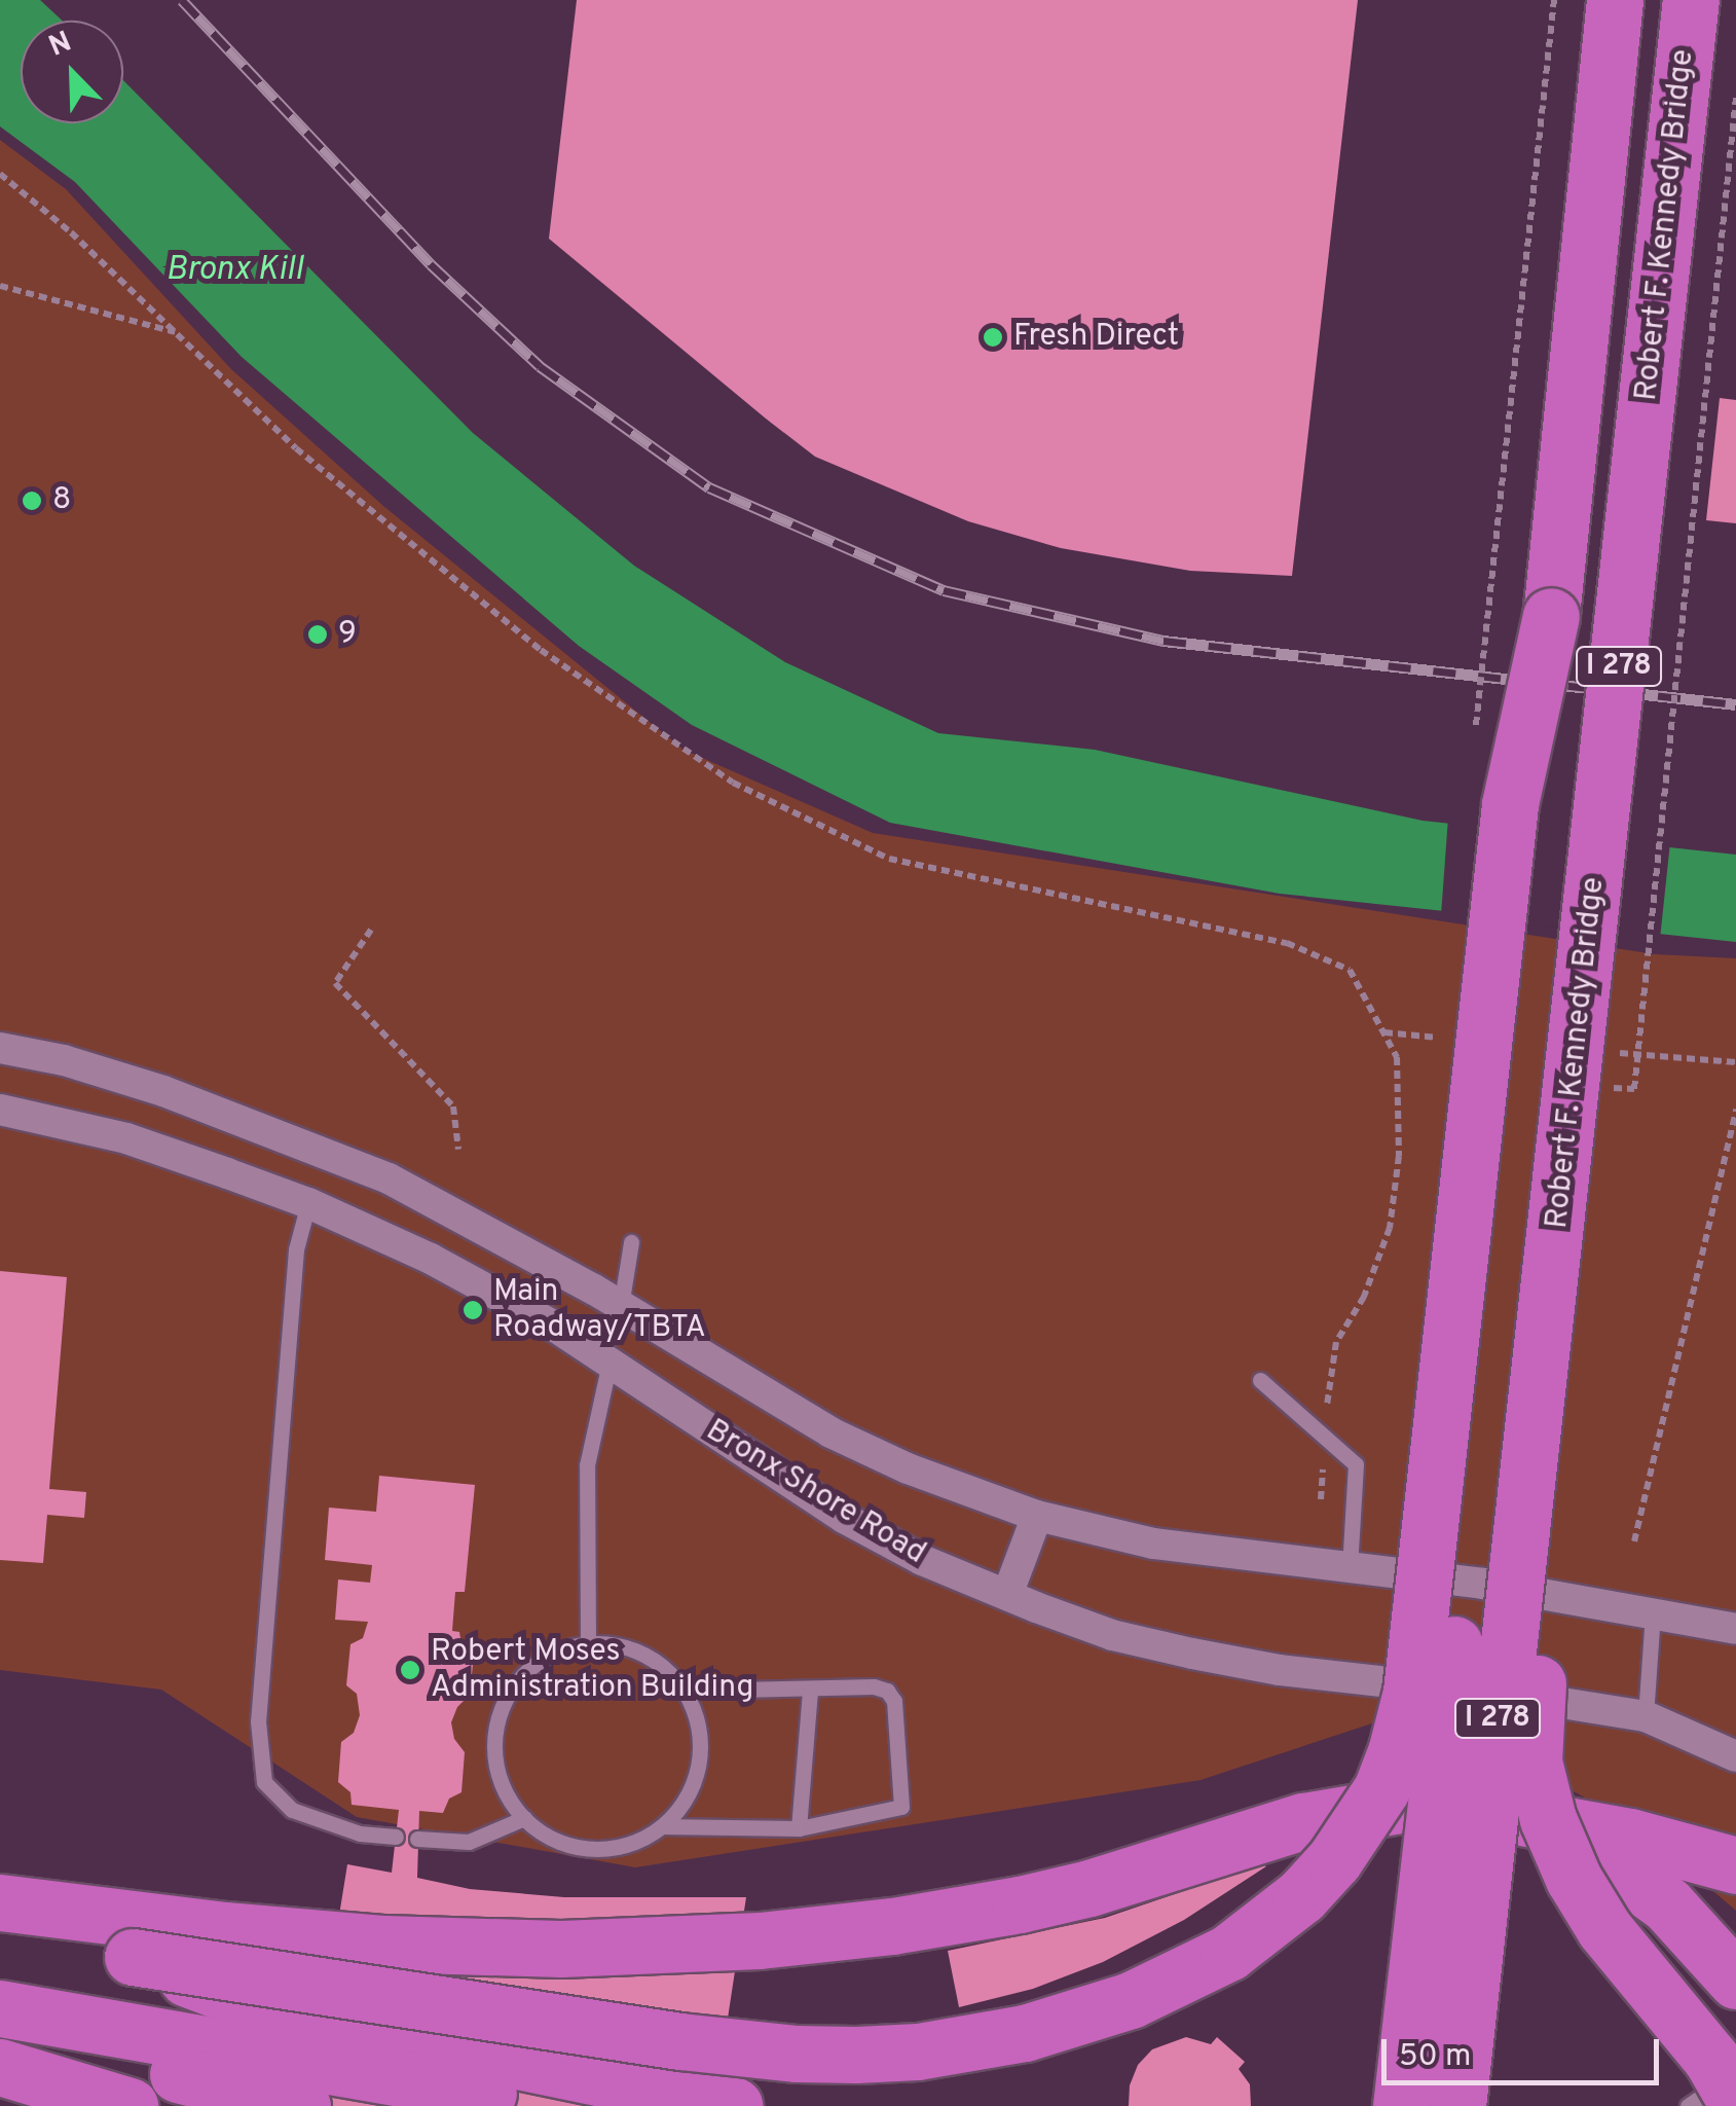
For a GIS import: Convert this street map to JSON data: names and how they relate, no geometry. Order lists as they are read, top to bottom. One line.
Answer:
{"streets":{"highway":["Robert F. Kennedy Bridge","I 278"],"street":["Bronx Shore Road"]},"water":["Bronx Kill"],"places":["Fresh Direct","8","9","Main Roadway/TBTA","Robert Moses Administration Building"],"scale_bar":"50 m","north":"top left"}
